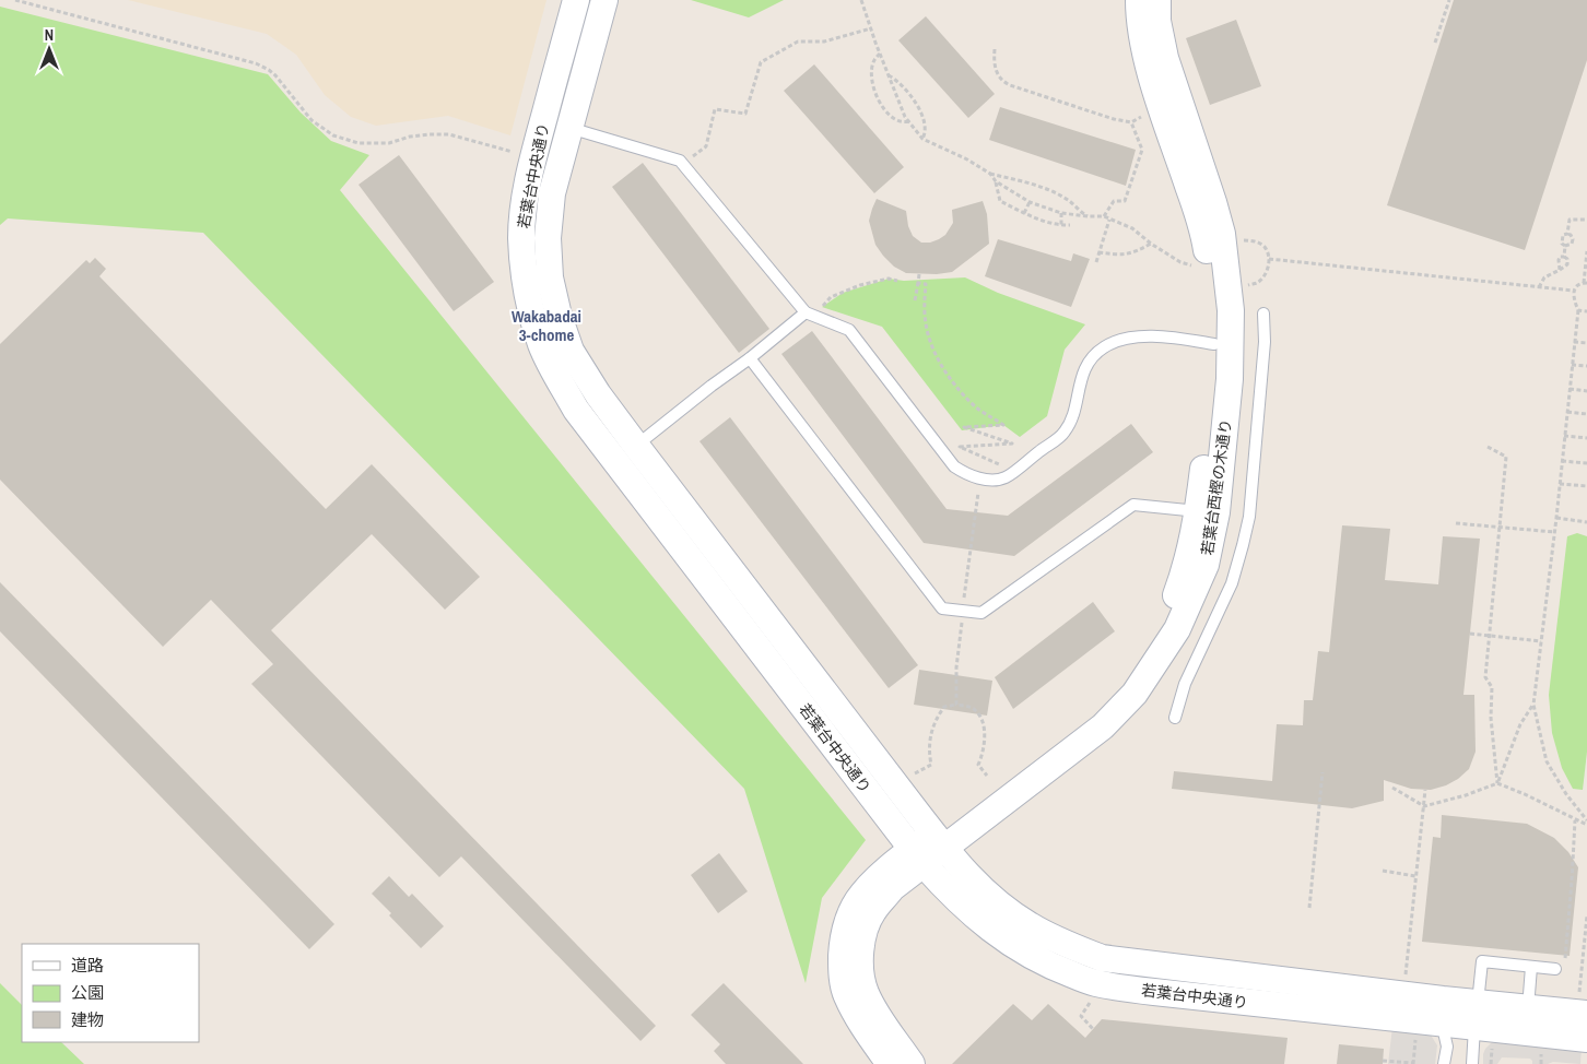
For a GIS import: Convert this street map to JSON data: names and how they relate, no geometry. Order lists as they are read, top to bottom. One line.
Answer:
{"streets":{"street":["若葉台中央通り","若葉台西樫の木通り"]},"crossings":[["若葉台中央通り","若葉台西樫の木通り"]],"districts":["Wakabadai 3-chome"],"legend":["道路","公園","建物"],"north":"top"}
